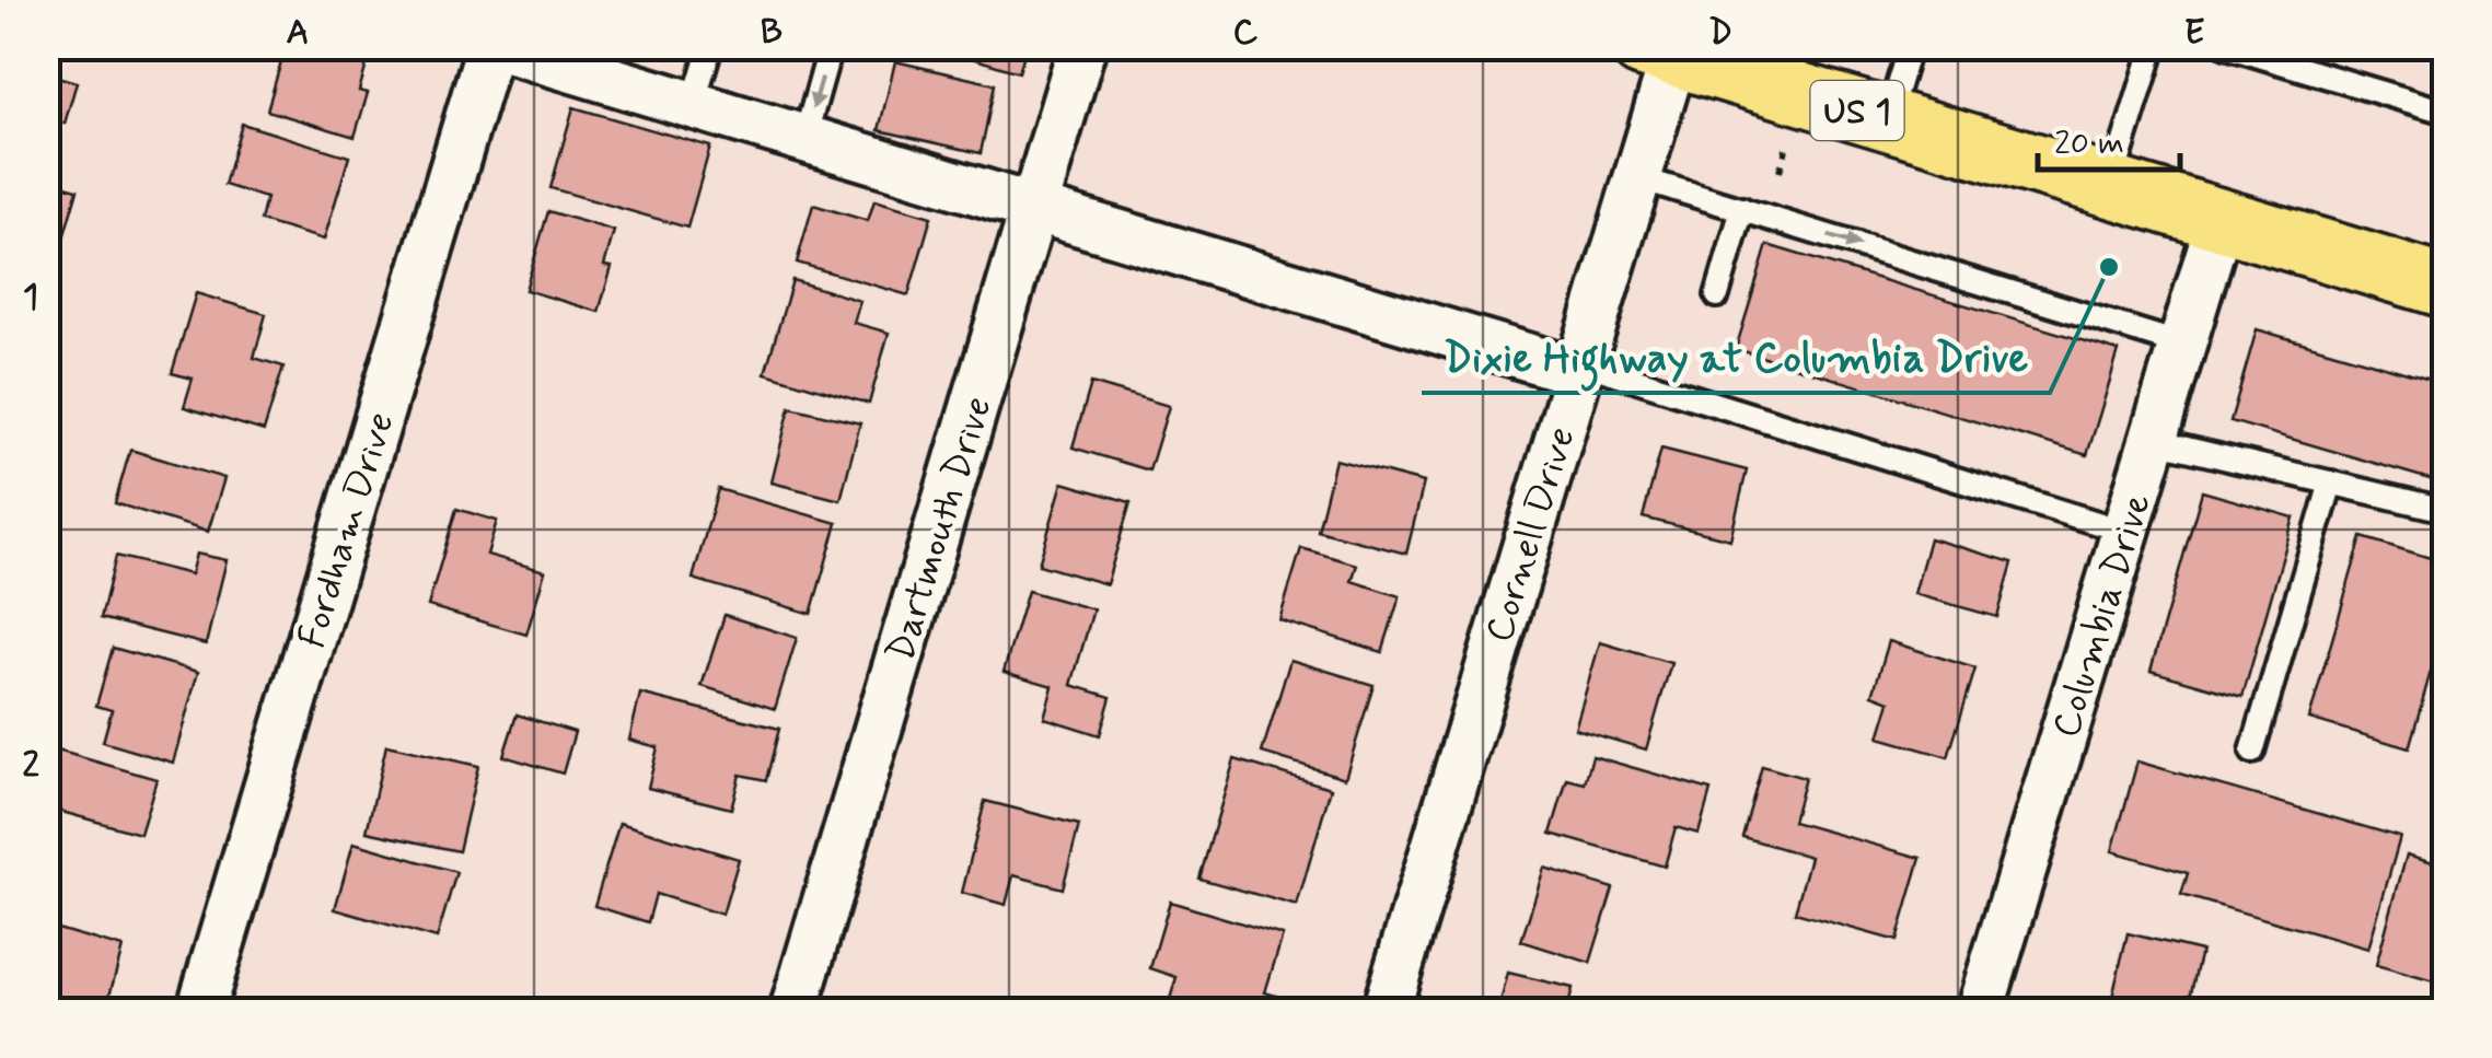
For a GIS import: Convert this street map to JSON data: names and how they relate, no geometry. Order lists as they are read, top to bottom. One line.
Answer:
{"streets":{"main road":["US 1"],"street":["Dartmouth Drive","Fordham Drive","Cornell Drive","Columbia Drive"]},"crossings":[["US 1","Cornell Drive"],["US 1","Columbia Drive"]],"places":["Dixie Highway at Columbia Drive"],"scale_bar":"20 m","grid":{"columns":["A","B","C","D","E"],"rows":["1","2"]}}
